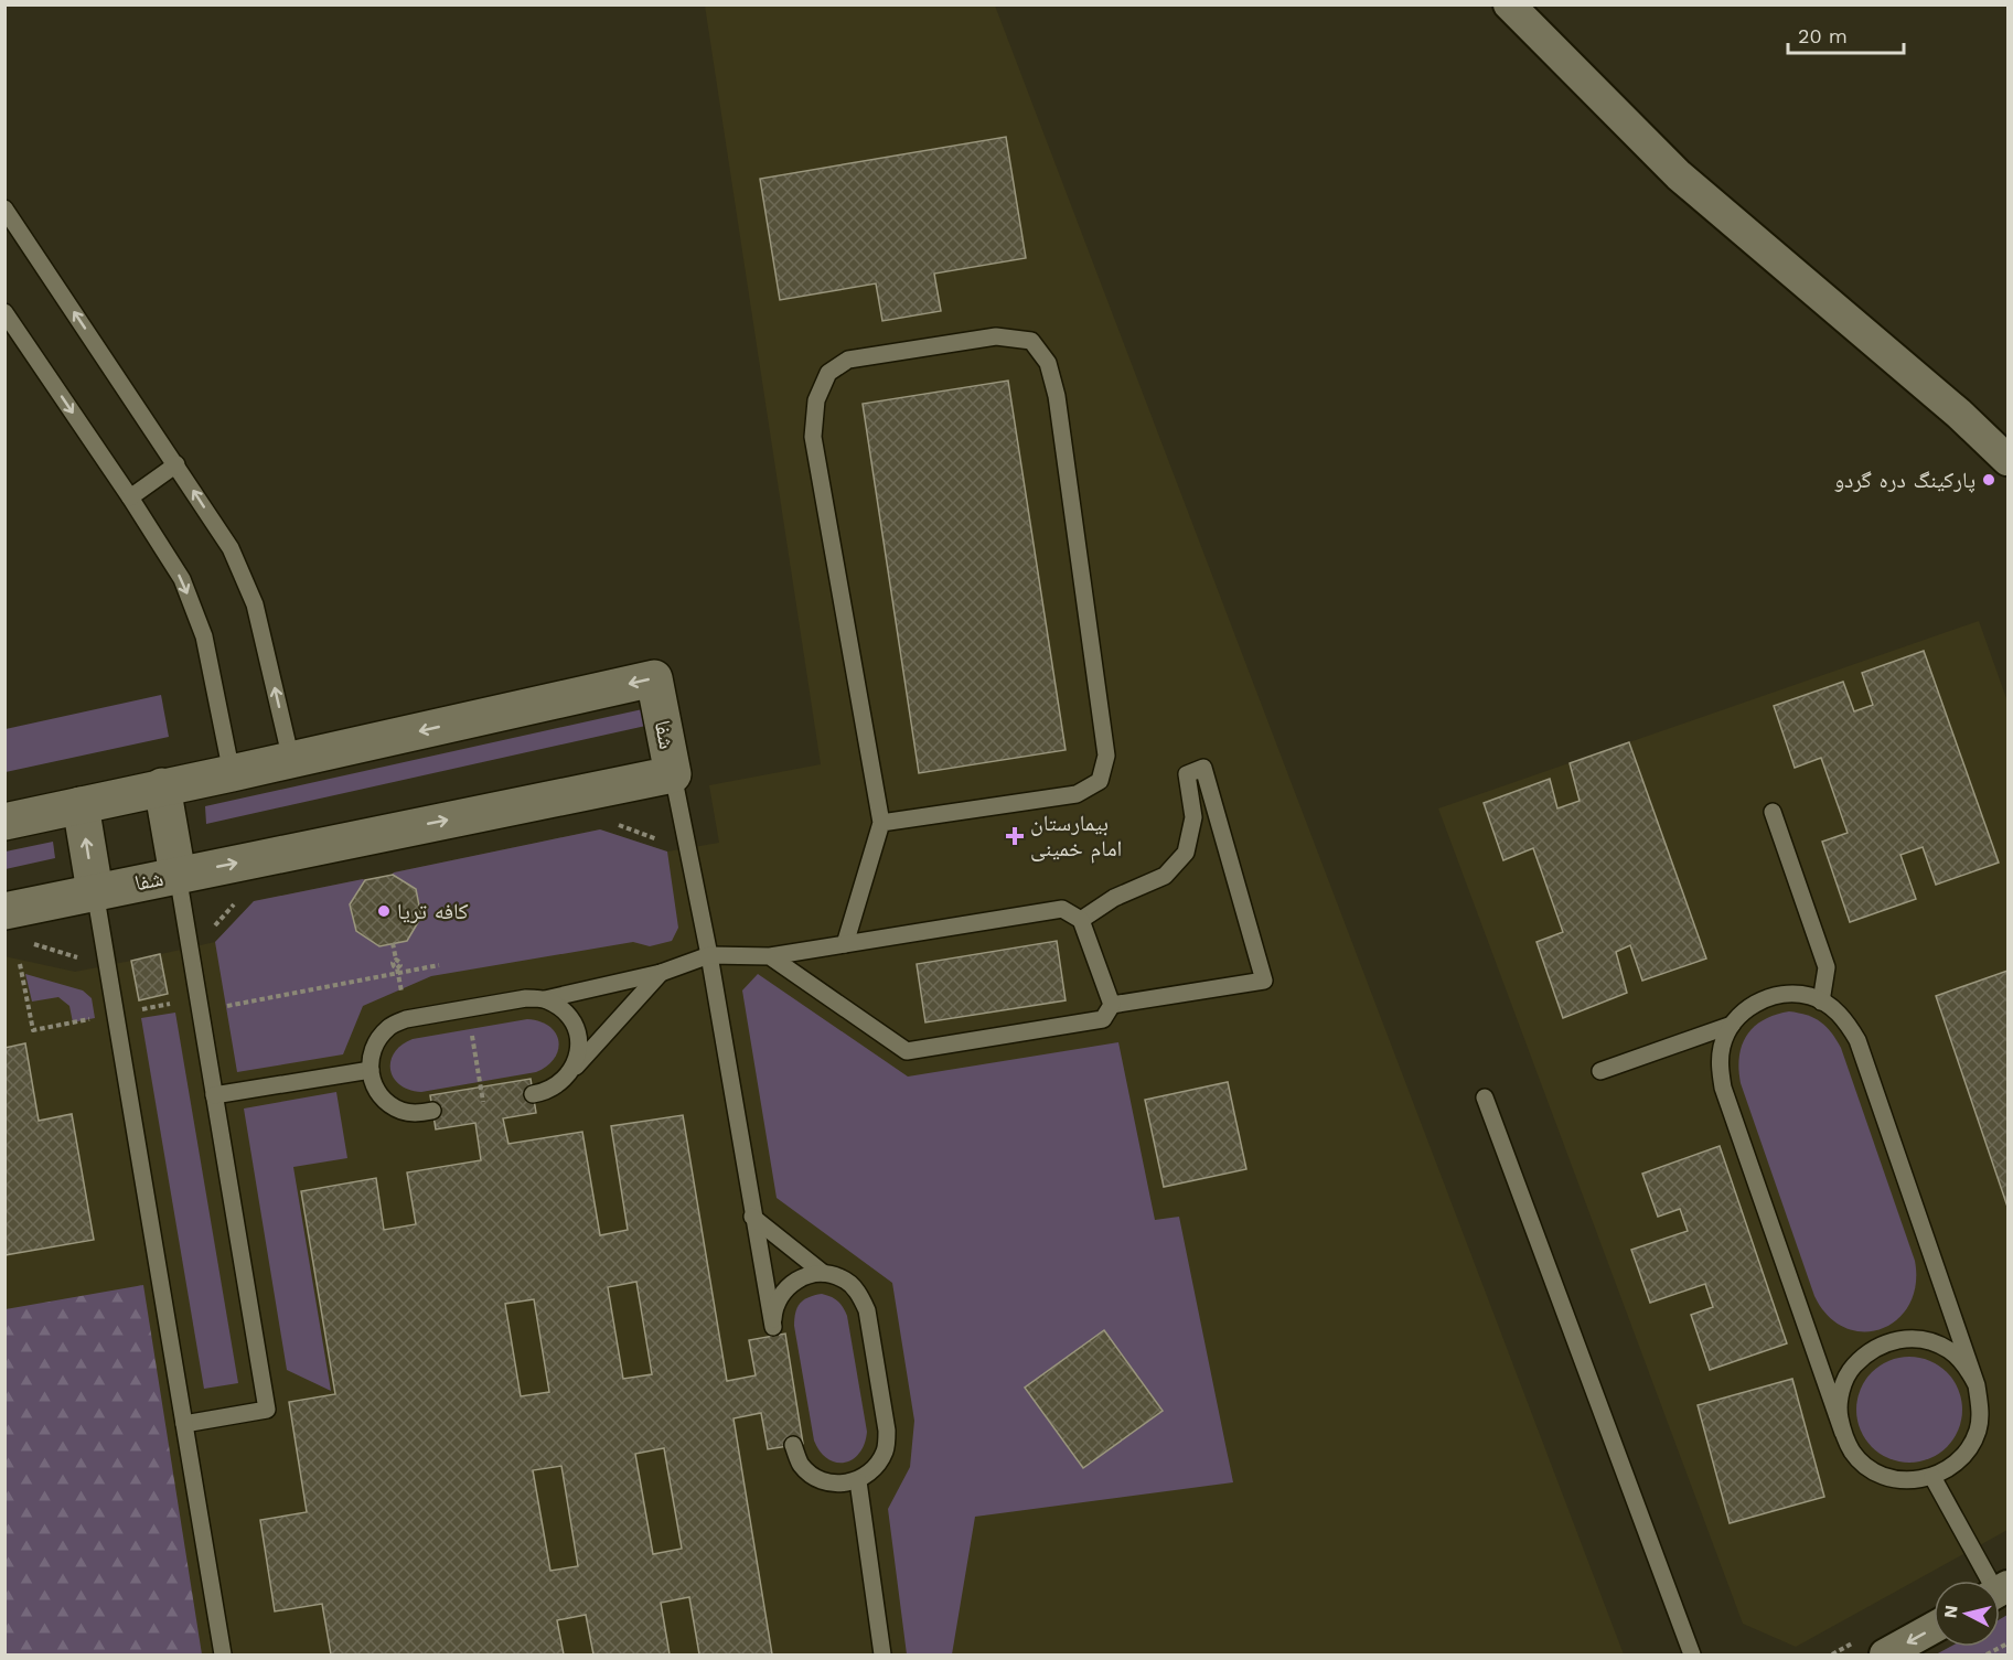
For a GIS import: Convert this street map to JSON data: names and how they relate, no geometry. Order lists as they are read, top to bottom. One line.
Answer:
{"streets":{"street":["شفا"]},"places":{"other":["پارکینگ دره گردو","کافه تریا"],"health":["بیمارستان امام خمینی"]},"scale_bar":"20 m","north":"left"}
